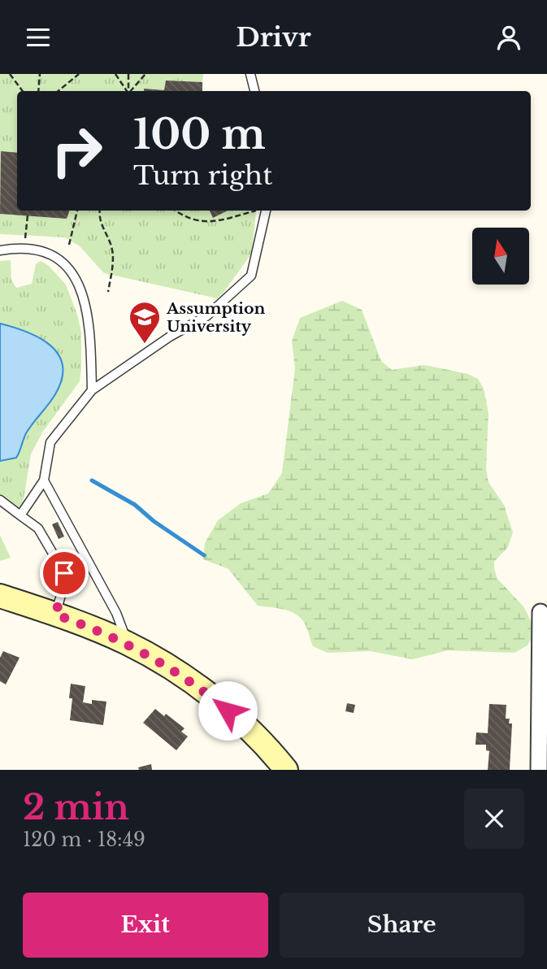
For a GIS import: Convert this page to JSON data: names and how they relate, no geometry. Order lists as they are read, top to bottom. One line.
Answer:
{"places":{"school or university":["Assumption University"]},"north":"top","page":{"header":"Drivr","turn":["100 m","Turn right"],"heading":["2 min","120 m · 18:49"],"buttons":["Exit","Share"]}}
